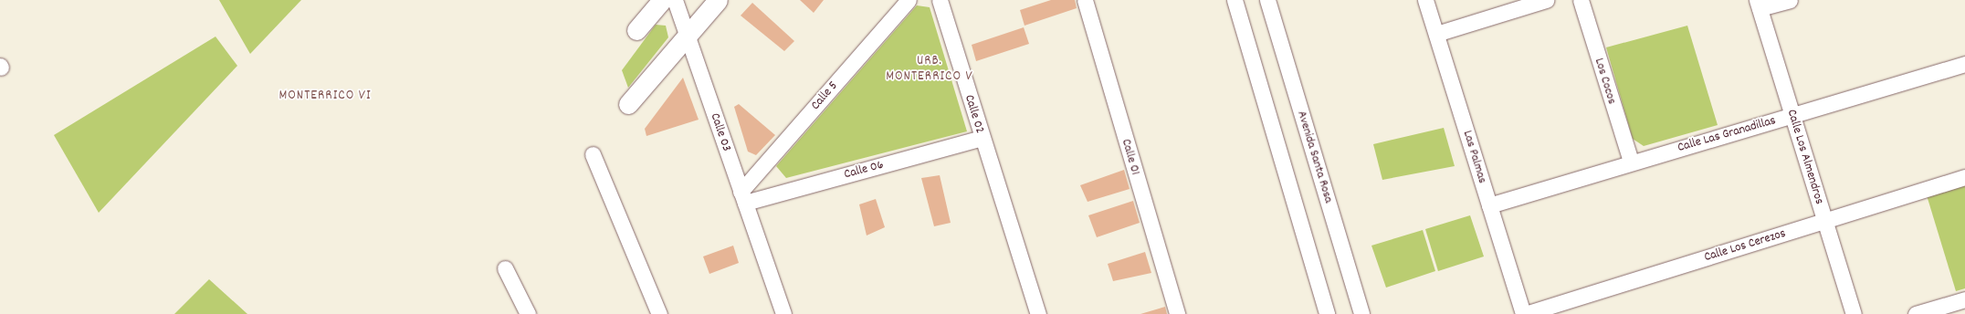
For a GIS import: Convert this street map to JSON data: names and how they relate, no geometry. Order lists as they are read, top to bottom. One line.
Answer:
{"streets":{"street":["Los Cocos","Calle 5","Calle 02","Calle 03","Calle Las Granadillas","Calle 01","Avenida Santa Rosa","Las Palmas","Calle Los Almendros","Calle 06","Calle Los Cerezos"]},"crossings":[["Los Cocos","Calle Las Granadillas"],["Calle 5","Calle 03"],["Calle 5","Calle 06"],["Calle 02","Calle 06"],["Calle 03","Calle 06"],["Calle Las Granadillas","Las Palmas"],["Calle Las Granadillas","Calle Los Almendros"],["Las Palmas","Calle Los Cerezos"],["Calle Los Almendros","Calle Los Cerezos"]],"districts":["URB. MONTERRICO V","MONTERRICO VI"]}
